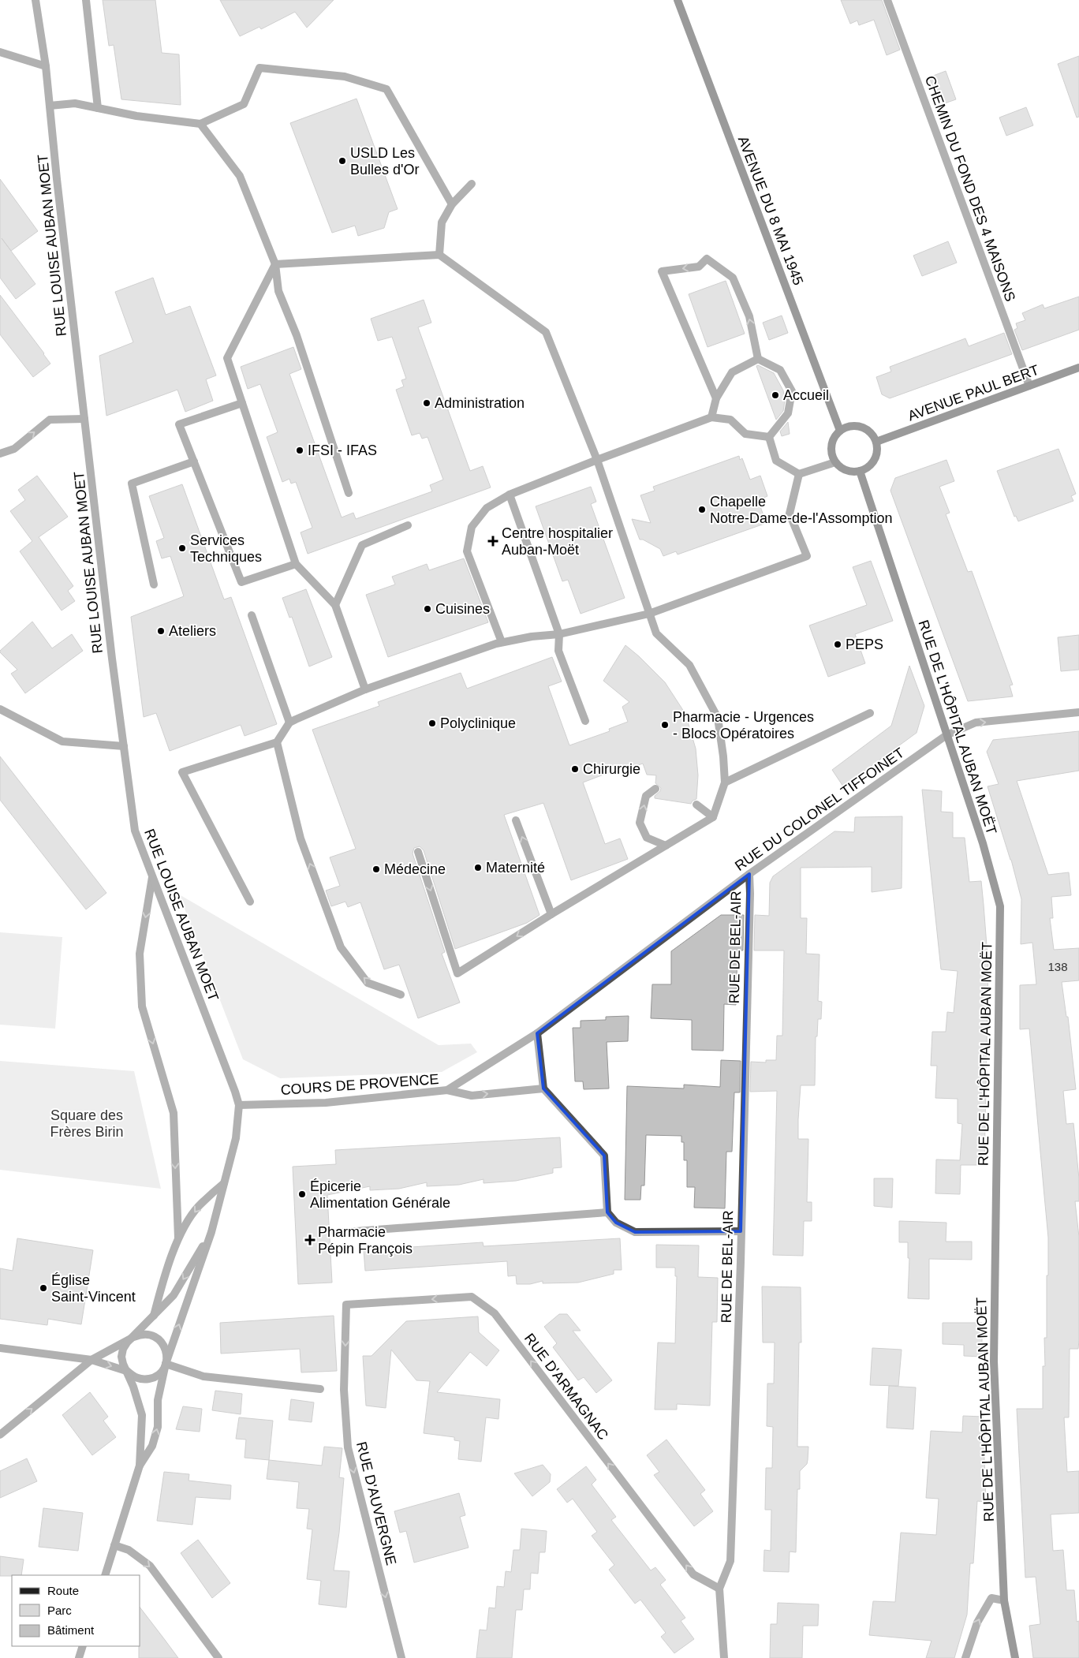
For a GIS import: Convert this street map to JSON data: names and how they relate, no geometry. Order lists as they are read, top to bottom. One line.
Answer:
{"streets":{"main road":["AVENUE DU 8 MAI 1945","AVENUE PAUL BERT","RUE DE L'HÔPITAL AUBAN MOËT"],"street":["CHEMIN DU FOND DES 4 MAISONS","RUE LOUISE AUBAN MOET","RUE DU COLONEL TIFFOINET","RUE DE BEL-AIR","COURS DE PROVENCE","RUE D'ARMAGNAC","RUE D'AUVERGNE"]},"crossings":[["CHEMIN DU FOND DES 4 MAISONS","AVENUE PAUL BERT"],["AVENUE DU 8 MAI 1945","AVENUE PAUL BERT"],["AVENUE DU 8 MAI 1945","RUE DE L'HÔPITAL AUBAN MOËT"],["RUE LOUISE AUBAN MOET","COURS DE PROVENCE"],["AVENUE PAUL BERT","RUE DE L'HÔPITAL AUBAN MOËT"],["RUE DE L'HÔPITAL AUBAN MOËT","RUE DU COLONEL TIFFOINET"],["RUE DU COLONEL TIFFOINET","RUE DE BEL-AIR"],["RUE DU COLONEL TIFFOINET","COURS DE PROVENCE"],["RUE DE BEL-AIR","RUE D'ARMAGNAC"],["RUE D'ARMAGNAC","RUE D'AUVERGNE"]],"one_way":["RUE D'ARMAGNAC","RUE D'AUVERGNE"],"parks":["Square des Frères Birin"],"places":{"other":["USLD Les Bulles d'Or","Accueil","Administration","IFSI - IFAS","Chapelle Notre-Dame-de-l'Assomption","Services Techniques","Cuisines","Ateliers","PEPS","Polyclinique","Pharmacie - Urgences - Blocs Opératoires","Chirurgie","Maternité","Médecine","Épicerie Alimentation Générale","Église Saint-Vincent"],"health":["Centre hospitalier Auban-Moët","Pharmacie Pépin François"]},"house_numbers":["138"],"legend":["Route","Parc","Bâtiment"]}
